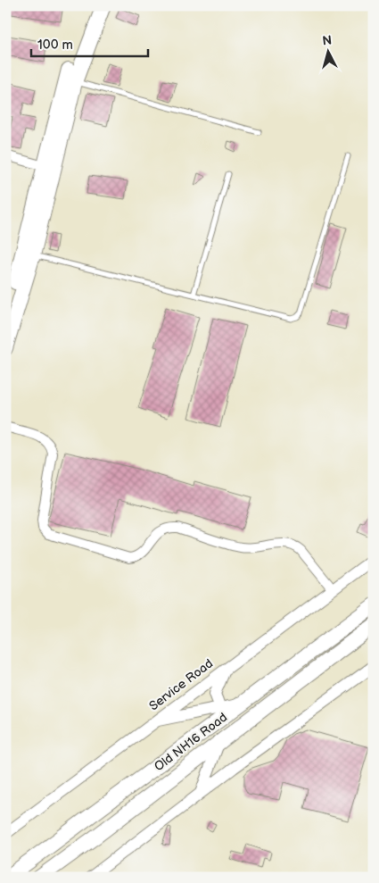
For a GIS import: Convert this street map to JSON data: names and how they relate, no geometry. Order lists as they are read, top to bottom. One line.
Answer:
{"streets":{"main road":["Old NH16 Road"],"street":["Service Road"]},"scale_bar":"100 m","north":"top"}
